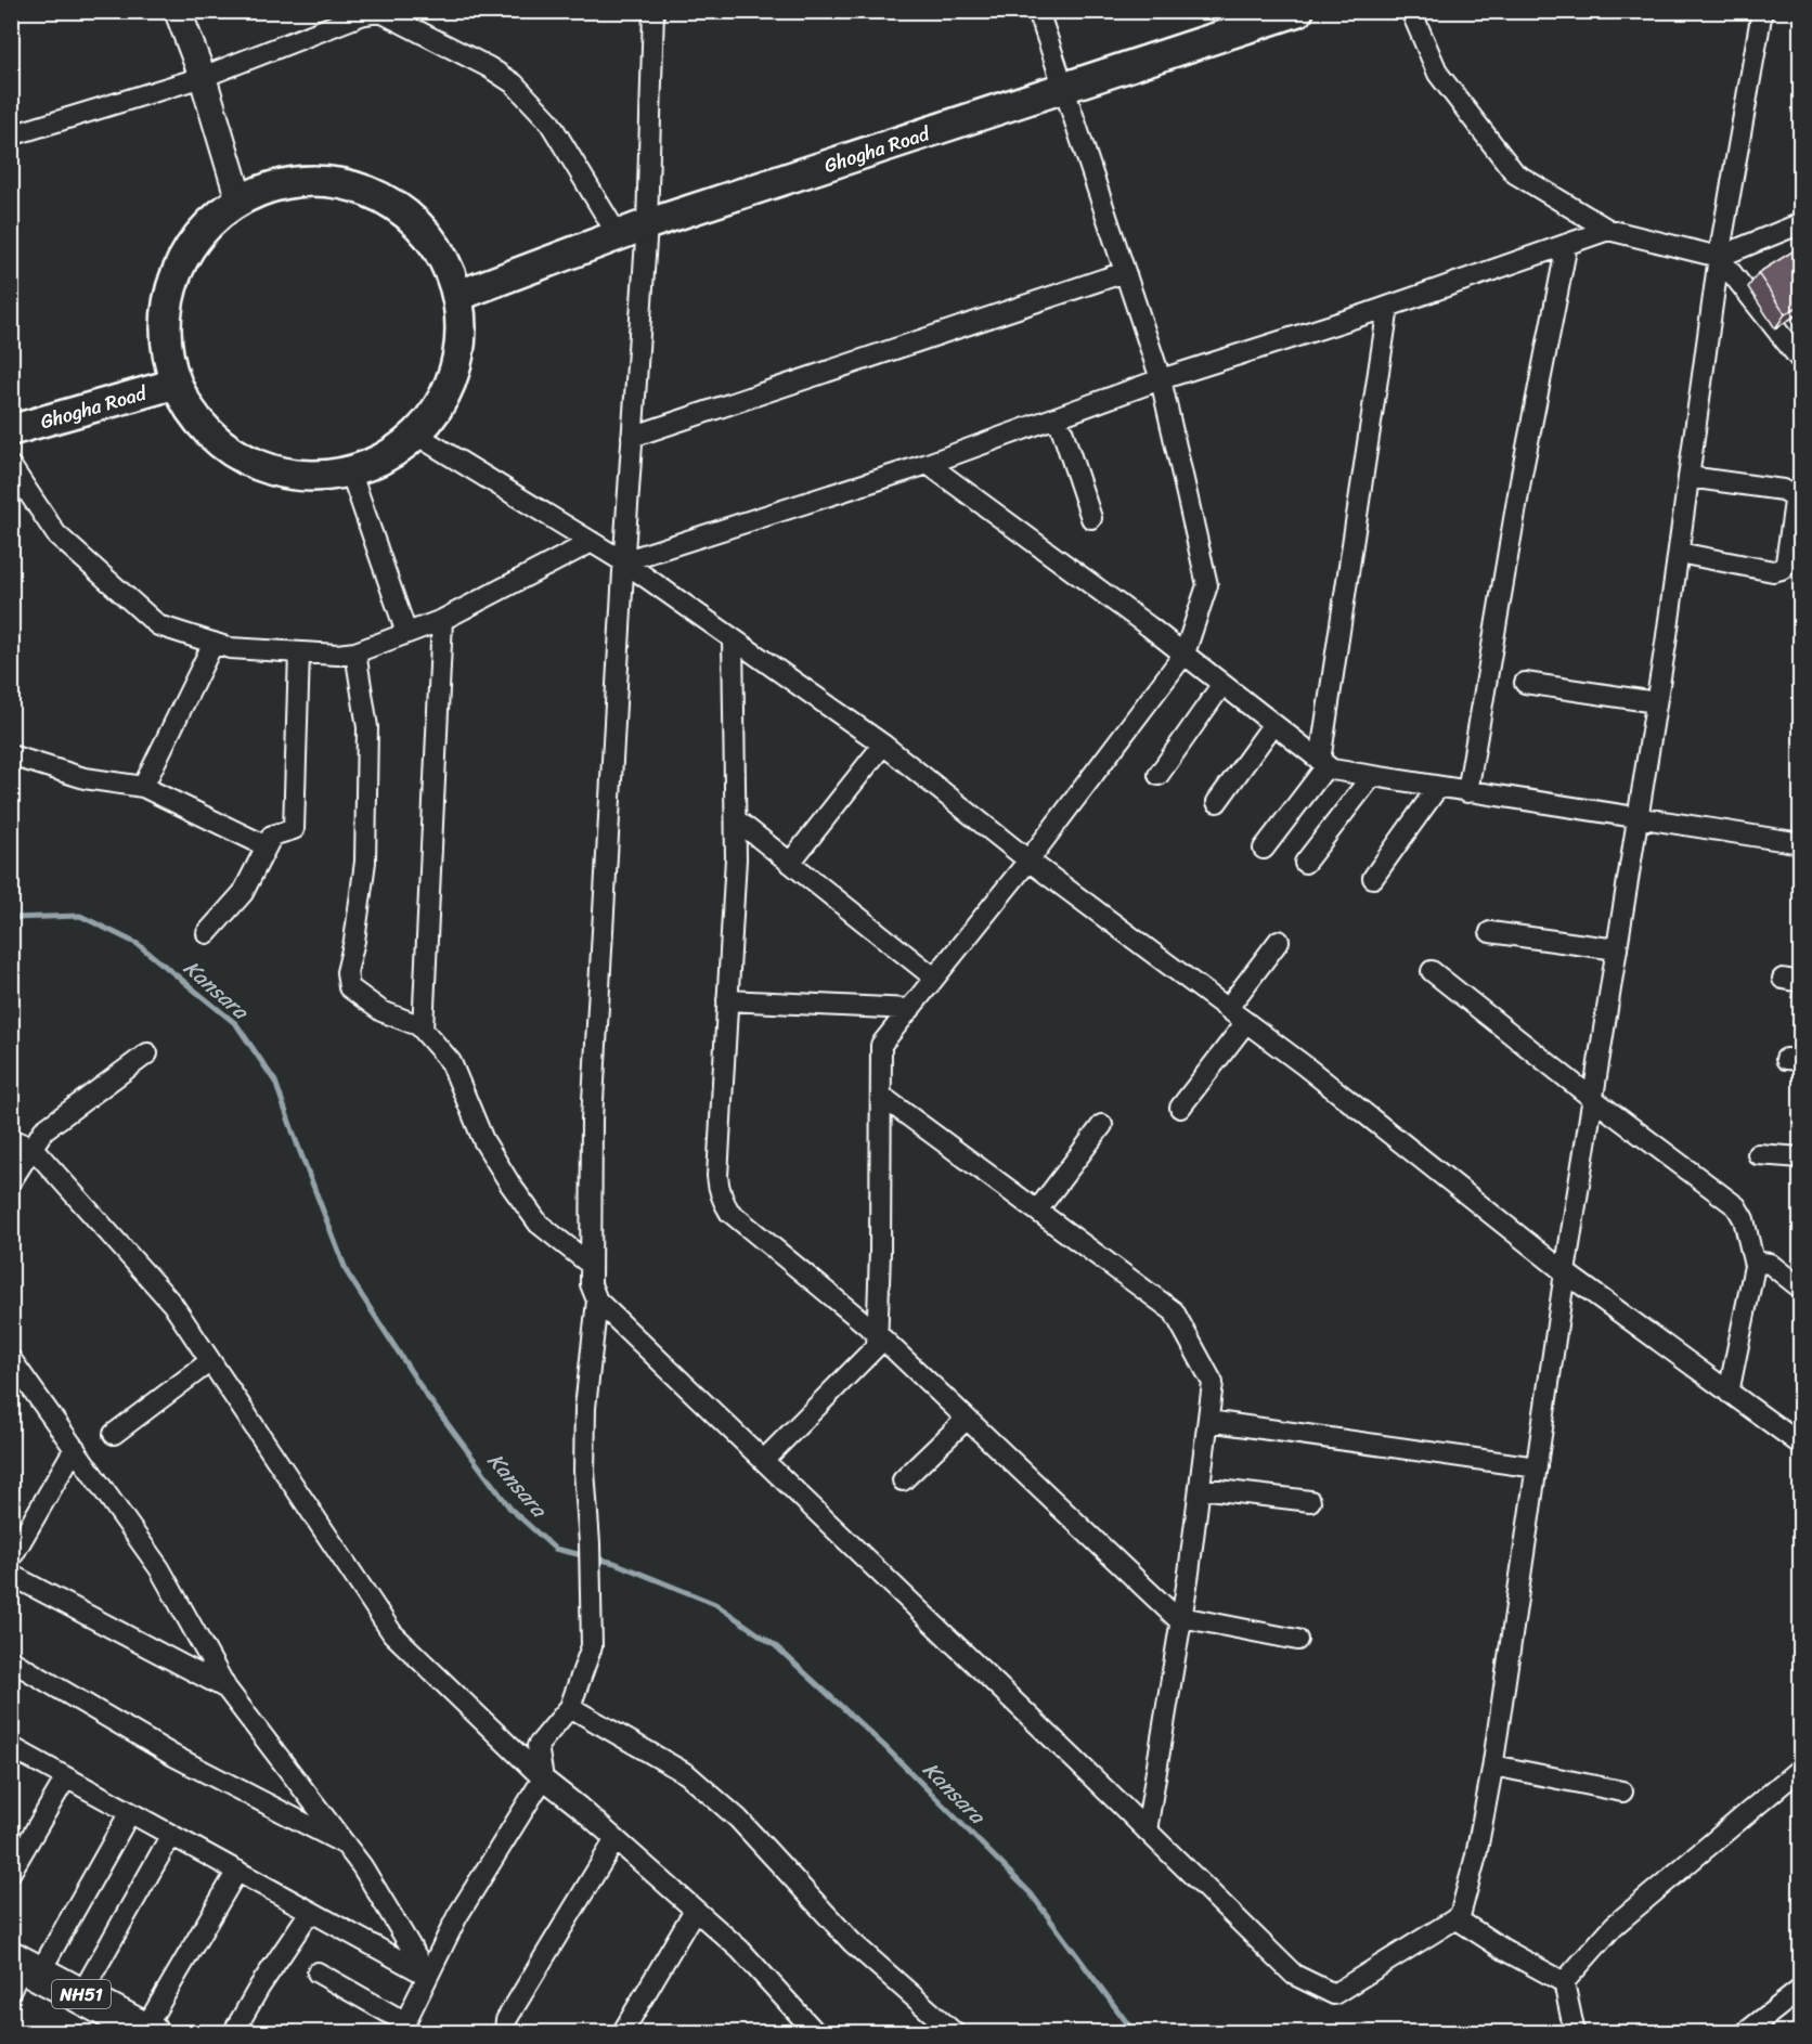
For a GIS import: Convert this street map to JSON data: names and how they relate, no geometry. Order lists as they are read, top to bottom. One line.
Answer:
{"streets":{"highway":["NH51"],"main road":["Ghogha Road"]},"water":["Kansara"]}
